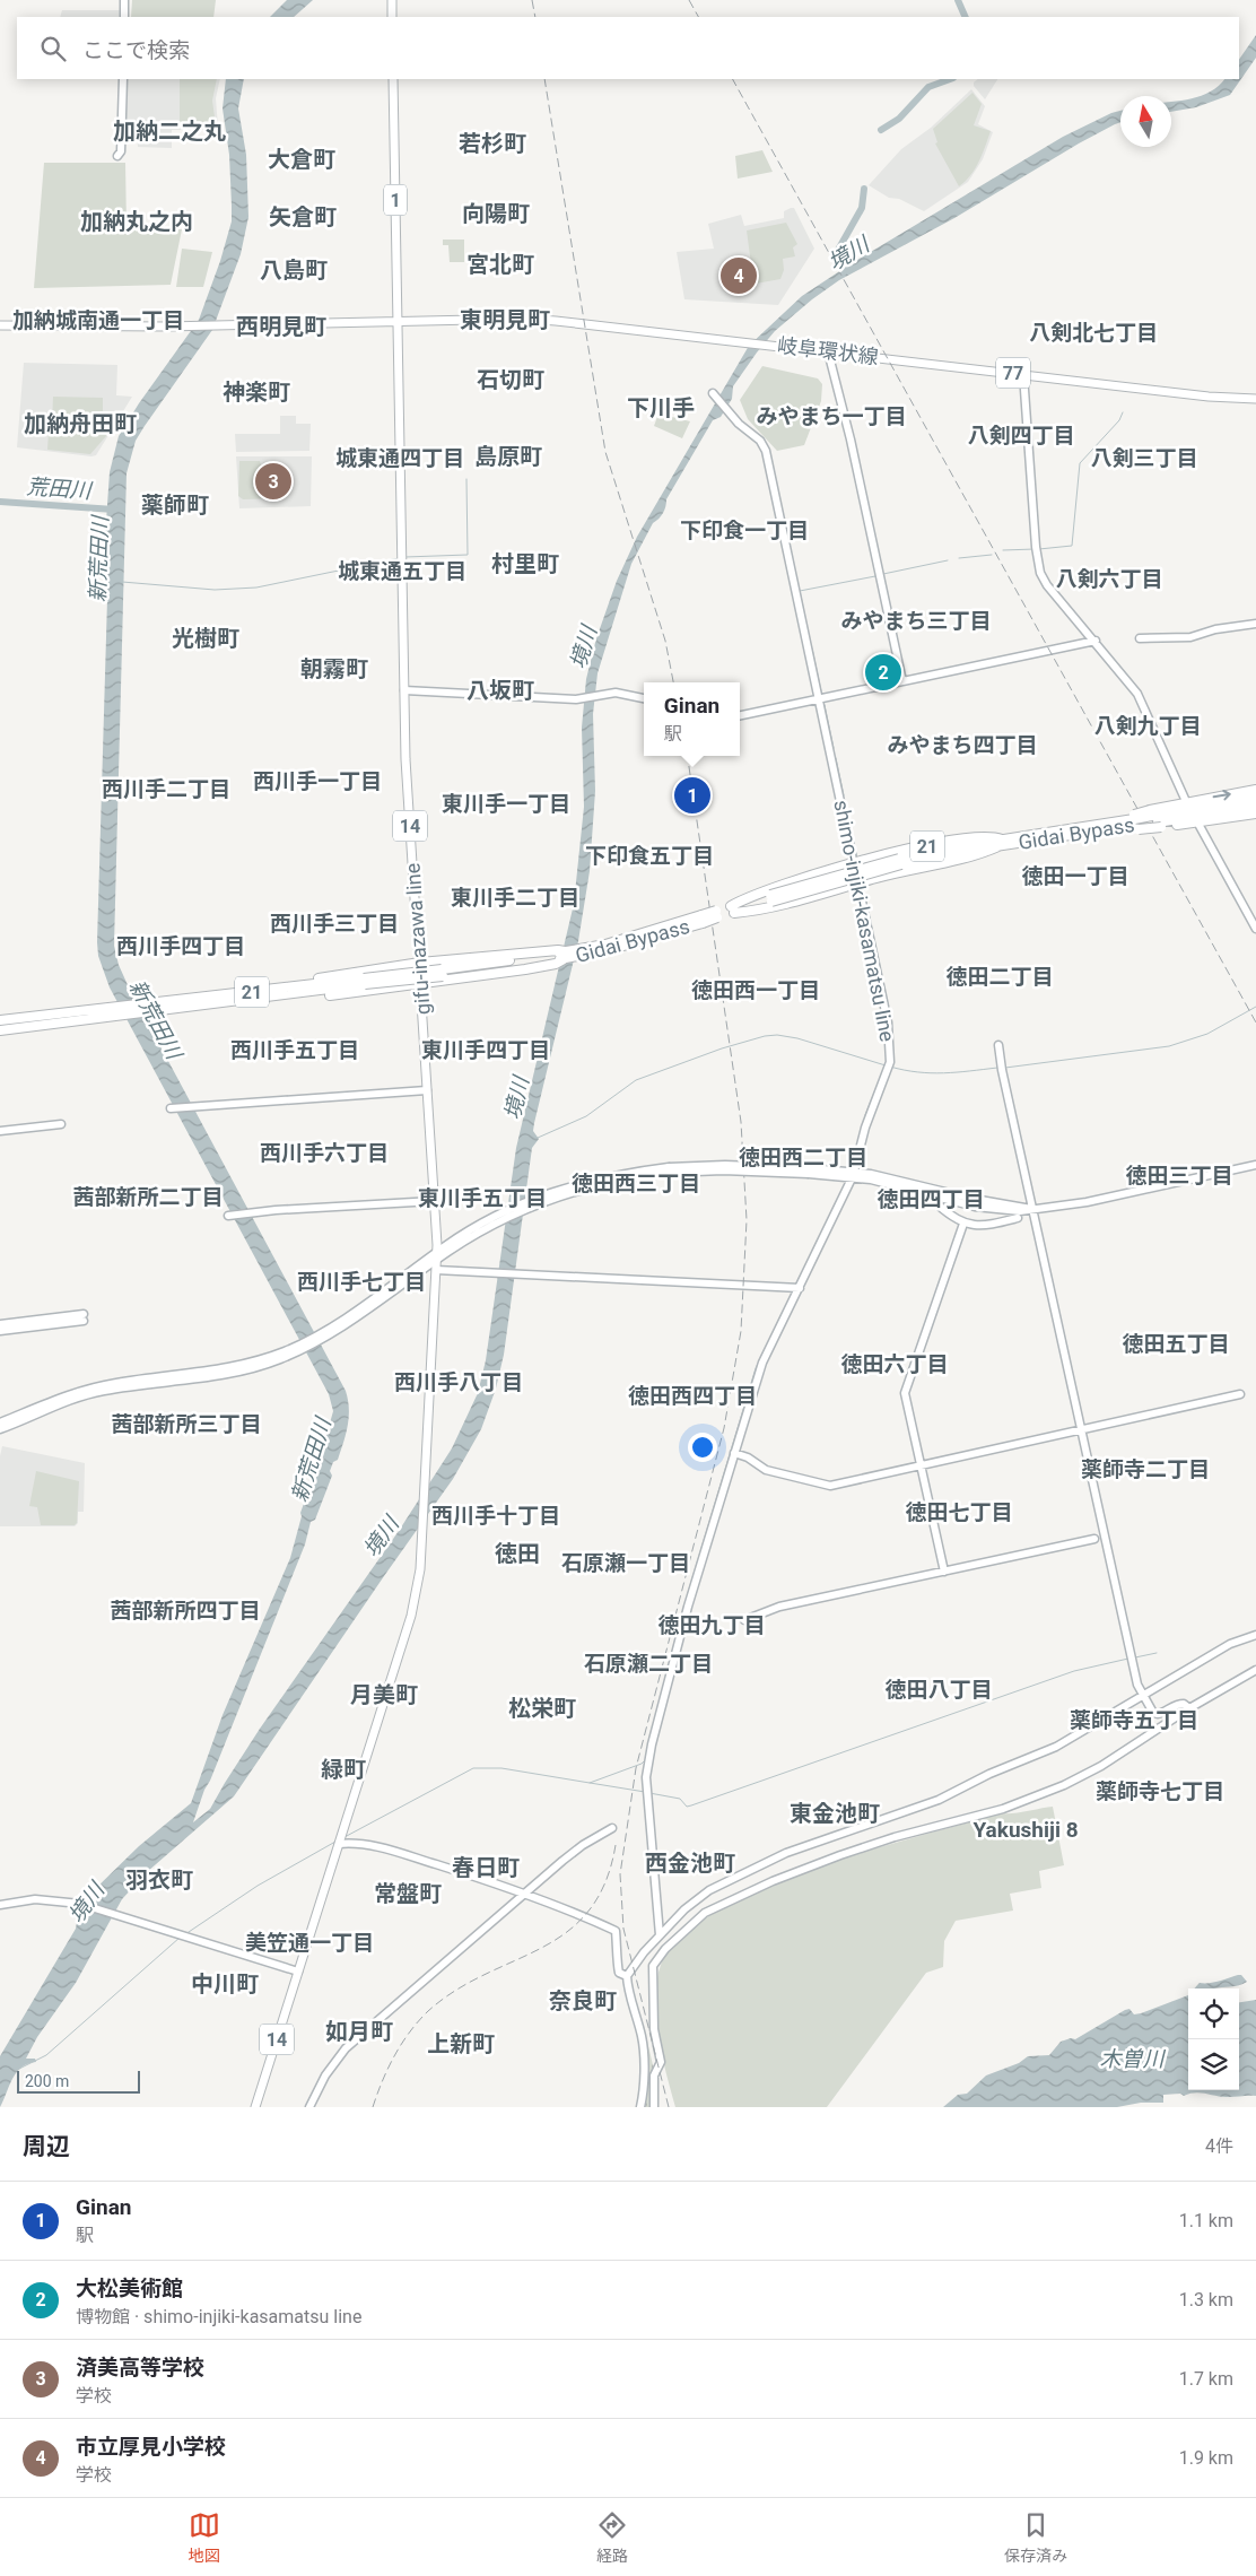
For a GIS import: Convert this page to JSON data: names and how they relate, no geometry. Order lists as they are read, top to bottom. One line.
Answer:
{"streets":{"highway":["Gidai Bypass","21"],"main road":["1","岐阜環状線","77","14","gifu-inazawa line"],"street":["shimo-injiki-kasamatsu line"]},"crossings":[["1","岐阜環状線"],["1","gifu-inazawa line"],["岐阜環状線","gifu-inazawa line"],["Gidai Bypass","21"],["21","shimo-injiki-kasamatsu line"],["21","gifu-inazawa line"]],"districts":["加納二之丸","若杉町","大倉町","向陽町","矢倉町","加納丸之内","宮北町","八島町","加納城南通一丁目","東明見町","西明見町","八剣北七丁目","石切町","神楽町","下川手","みやまち一丁目","加納舟田町","八剣四丁目","島原町","城東通四丁目","八剣三丁目","薬師町","下印食一丁目","村里町","城東通五丁目","八剣六丁目","みやまち三丁目","光樹町","朝霧町","八坂町","八剣九丁目","みやまち四丁目","西川手一丁目","西川手二丁目","東川手一丁目","下印食五丁目","徳田一丁目","東川手二丁目","西川手三丁目","西川手四丁目","徳田二丁目","徳田西一丁目","西川手五丁目","東川手四丁目","西川手六丁目","徳田西二丁目","徳田三丁目","徳田西三丁目","茜部新所二丁目","東川手五丁目","徳田四丁目","西川手七丁目","徳田五丁目","徳田六丁目","西川手八丁目","徳田西四丁目","茜部新所三丁目","薬師寺二丁目","徳田七丁目","西川手十丁目","徳田","石原瀬一丁目","茜部新所四丁目","徳田九丁目","石原瀬二丁目","徳田八丁目","月美町","松栄町","薬師寺五丁目","緑町","薬師寺七丁目","東金池町","Yakushiji 8","西金池町","春日町","羽衣町","常盤町","美笠通一丁目","中川町","奈良町","如月町","上新町"],"water":["境川","荒田川","新荒田川","木曽川"],"scale_bar":"200 m","north":"top","page":{"search":"ここで検索","pins":["4","3","2","1"],"popup":["Ginan","駅"],"scale":"200 m","heading":["周辺","4件"],"list":[{"mark":"1","name":"Ginan","note":"駅","value":"1.1 km"},{"mark":"2","name":"大松美術館","note":"博物館 · shimo-injiki-kasamatsu line","value":"1.3 km"},{"mark":"3","name":"済美高等学校","note":"学校","value":"1.7 km"},{"mark":"4","name":"市立厚見小学校","note":"学校","value":"1.9 km"}],"nav":["地図","経路","保存済み"]}}
